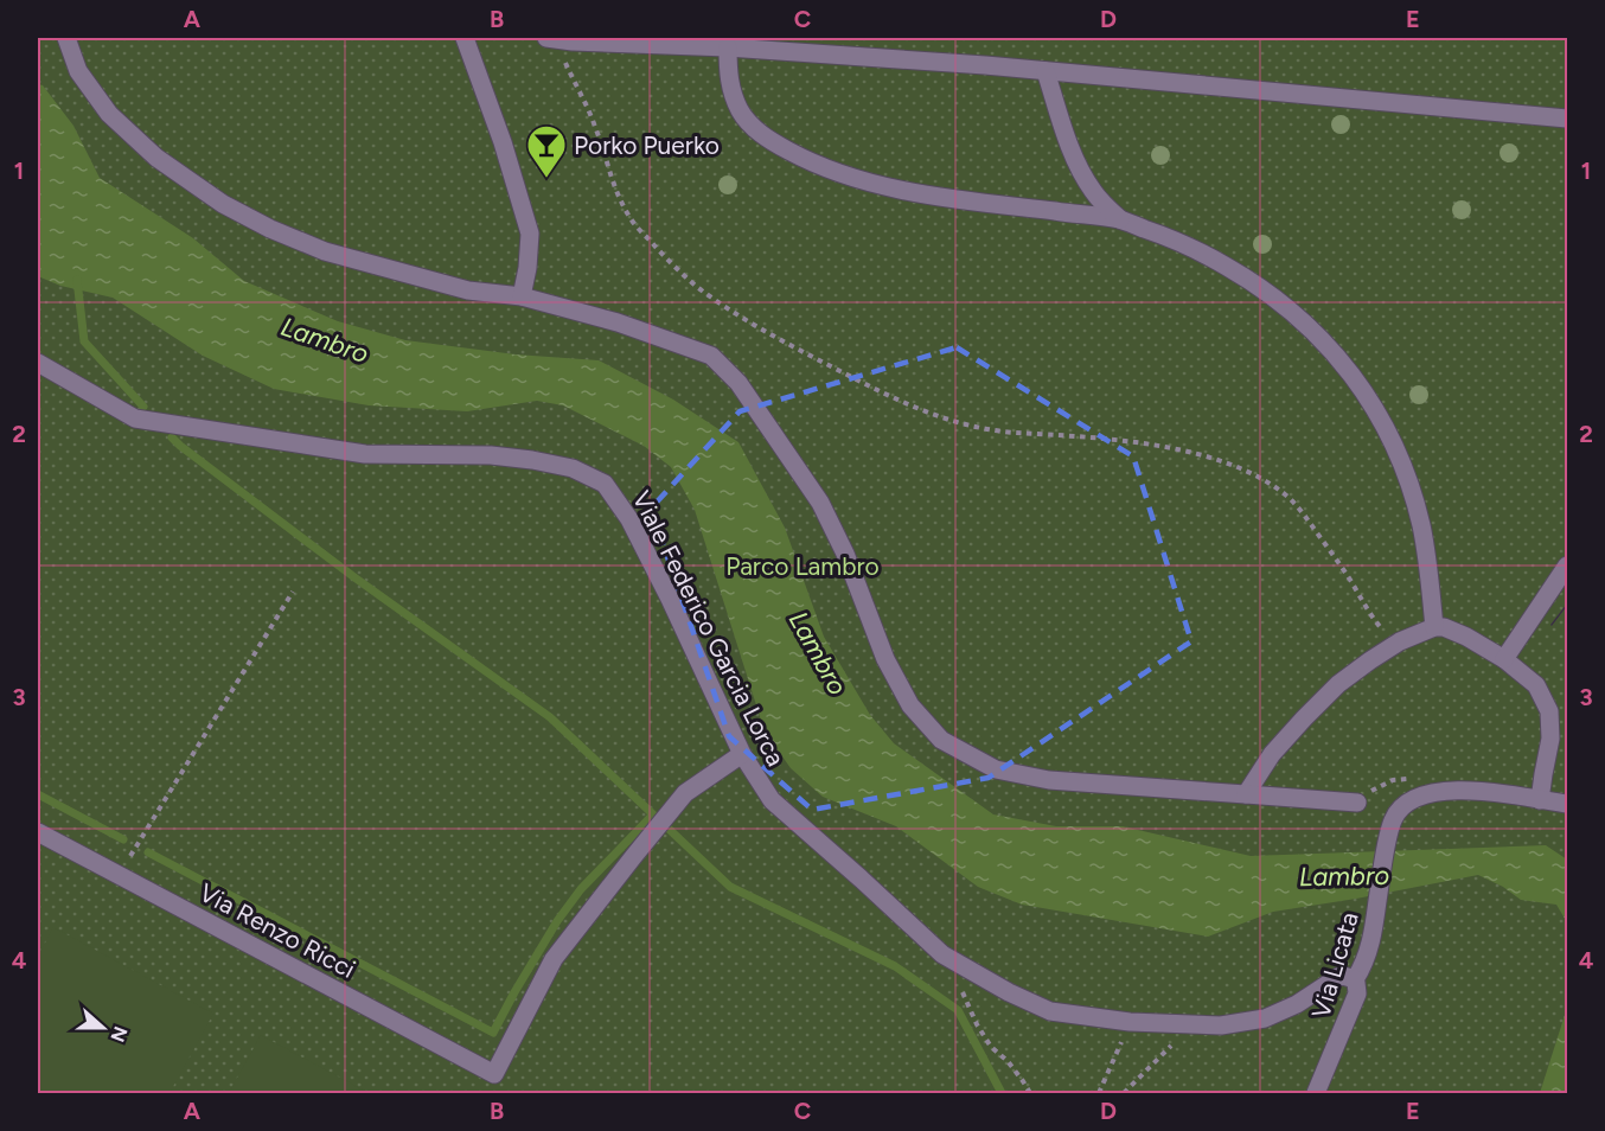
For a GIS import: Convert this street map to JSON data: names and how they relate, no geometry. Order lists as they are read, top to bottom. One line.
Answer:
{"streets":{"street":["Viale Federico Garcia Lorca","Via Renzo Ricci","Via Licata"]},"crossings":[["Viale Federico Garcia Lorca","Via Renzo Ricci"],["Viale Federico Garcia Lorca","Via Licata"]],"water":["Lambro"],"parks":["Parco Lambro"],"places":{"bar":["Porko Puerko"]},"north":"right","grid":{"columns":["A","B","C","D","E"],"rows":["1","2","3","4"]}}
